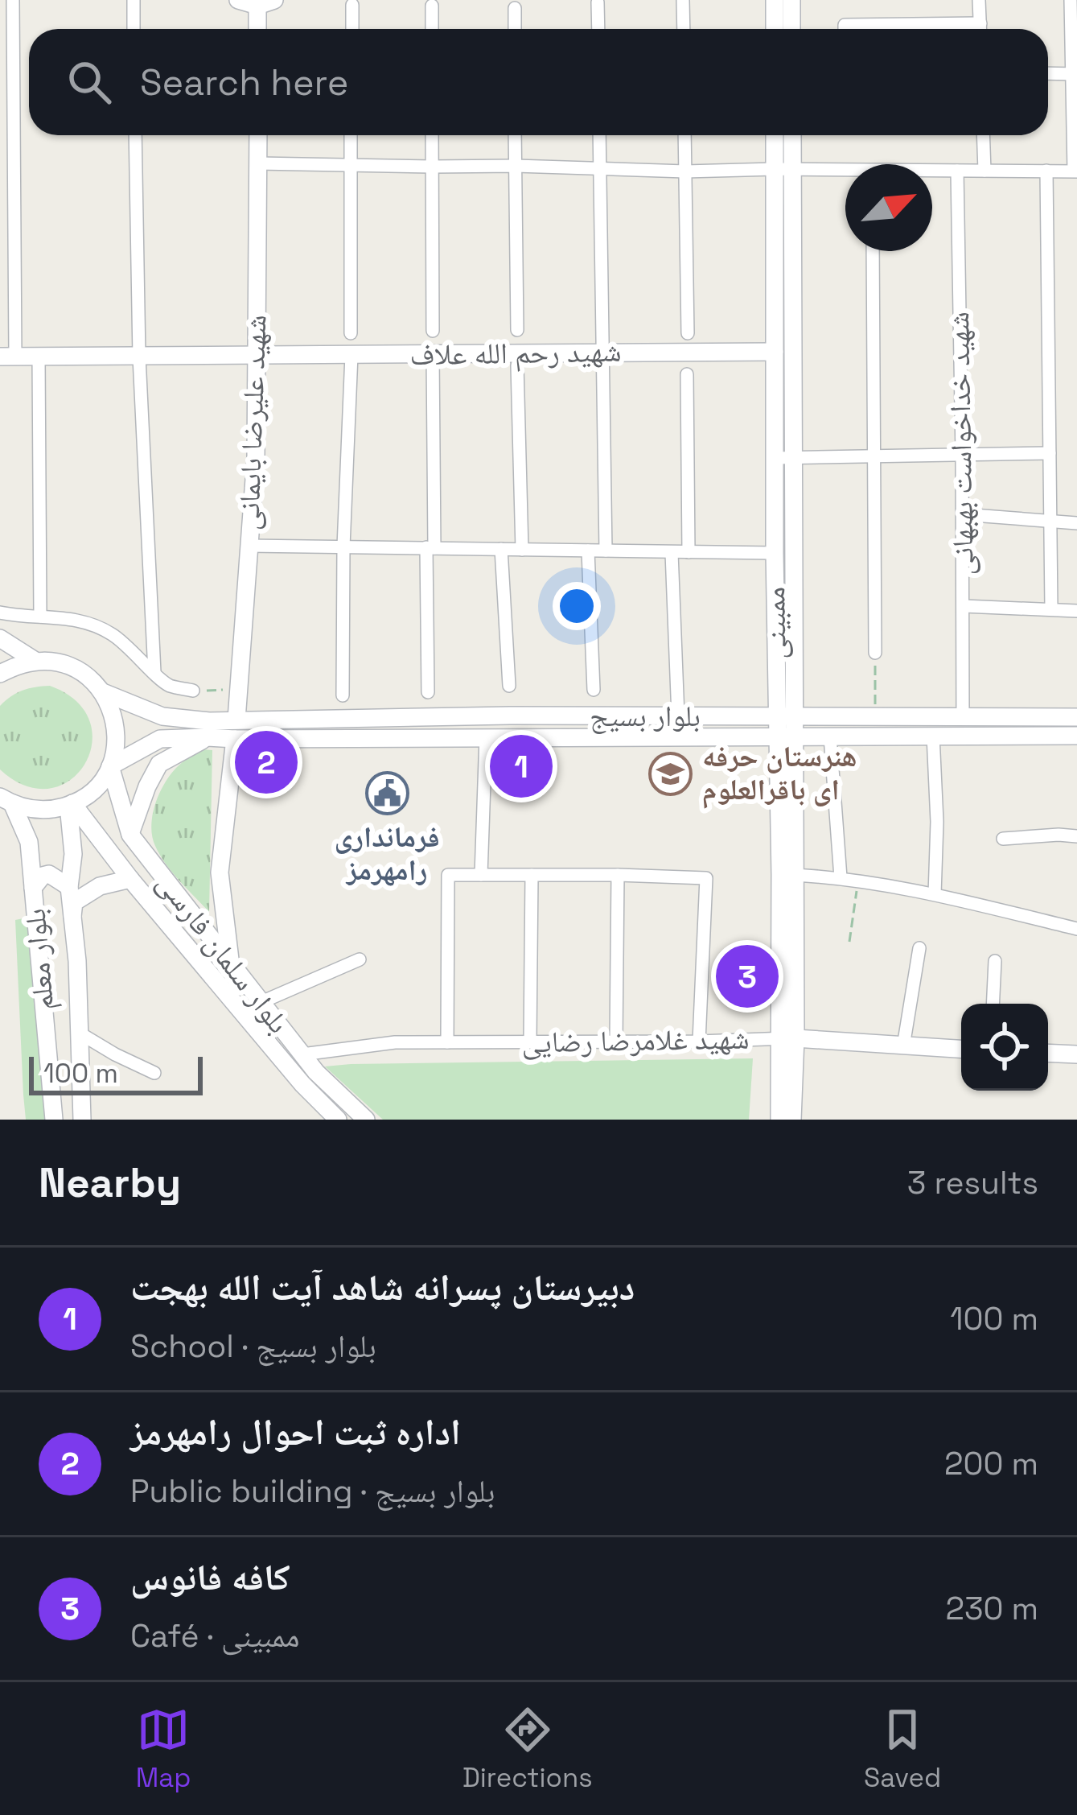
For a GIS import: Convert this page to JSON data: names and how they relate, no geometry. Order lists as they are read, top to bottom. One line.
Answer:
{"streets":{"main road":["شهید رحم الله علاف","شهید علیرضا بایمانی","ممبینی","بلوار بسیج","بلوار سلمان فارسی","بلوار معلم","شهید غلامرضا رضایی"],"street":["شهید خداخواست بهبهانی"]},"crossings":[["شهید رحم الله علاف","شهید علیرضا بایمانی"],["شهید رحم الله علاف","ممبینی"],["شهید علیرضا بایمانی","بلوار بسیج"],["شهید خداخواست بهبهانی","بلوار بسیج"],["ممبینی","بلوار بسیج"],["ممبینی","شهید غلامرضا رضایی"],["بلوار بسیج","بلوار سلمان فارسی"],["بلوار بسیج","بلوار معلم"],["بلوار سلمان فارسی","بلوار معلم"],["بلوار سلمان فارسی","شهید غلامرضا رضایی"]],"places":{"school or university":["هنرستان حرفه ای باقرالعلوم"],"public building":["فرمانداری رامهرمز"]},"scale_bar":"100 m","north":"top right","page":{"search":"Search here","pins":["2","1","3"],"scale":"100 m","heading":["Nearby","3 results"],"list":[{"mark":"1","name":"دبیرستان پسرانه شاهد آیت الله بهجت","note":"School · بلوار بسیج","value":"100 m"},{"mark":"2","name":"اداره ثبت احوال رامهرمز","note":"Public building · بلوار بسیج","value":"200 m"},{"mark":"3","name":"کافه فانوس","note":"Café · ممبینی","value":"230 m"}],"nav":["Map","Directions","Saved"]}}
